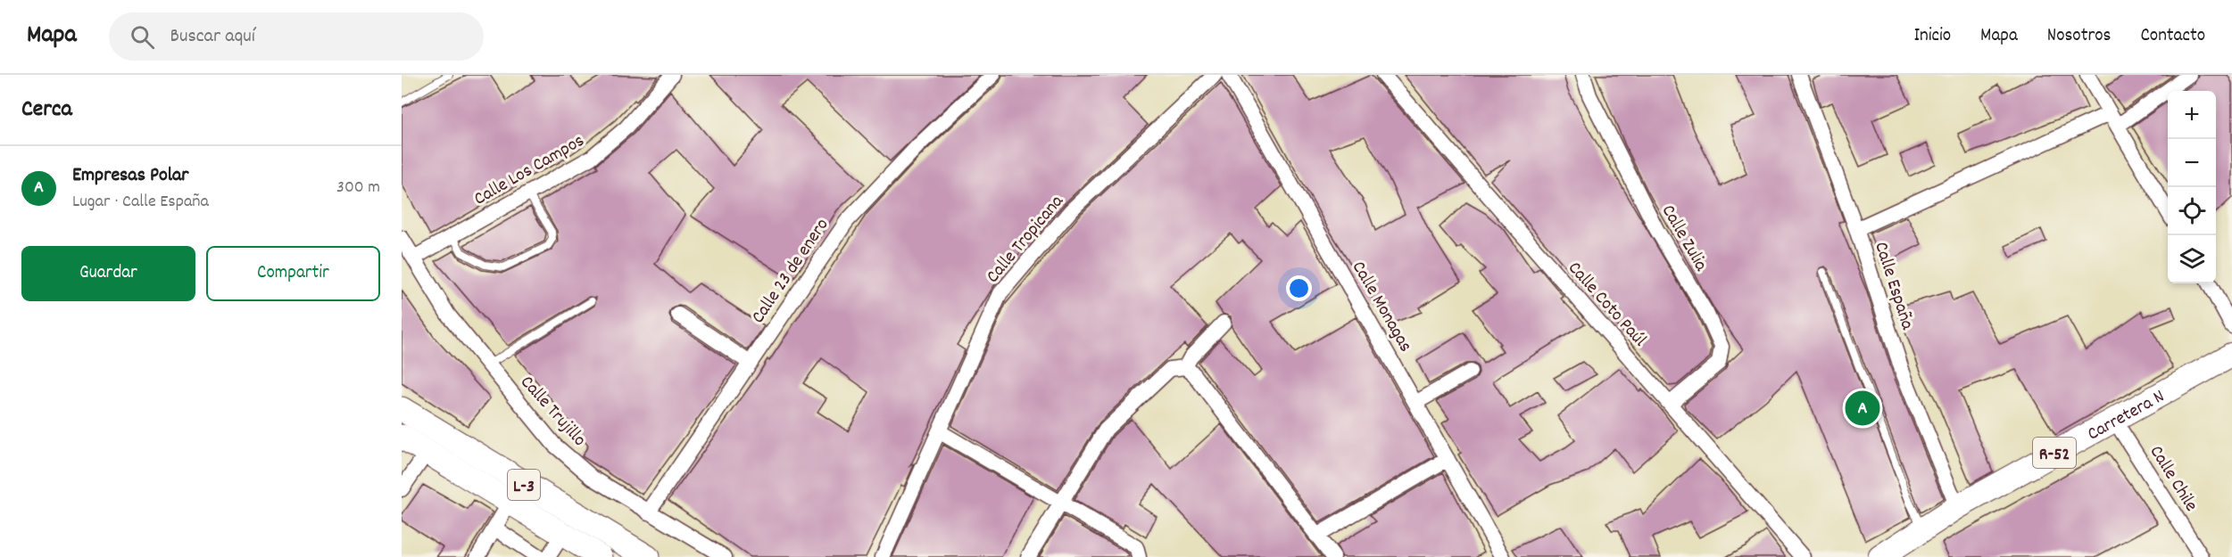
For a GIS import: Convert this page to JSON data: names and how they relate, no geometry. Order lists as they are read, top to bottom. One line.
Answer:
{"streets":{"main road":["Carretera N","R-52","L-3"],"street":["Calle Los Campos","Calle Zulia","Calle Tropicana","Calle 23 de enero","Calle España","Calle Coto Paúl","Calle Monagas","Calle Trujillo","Calle Chile"]},"crossings":[["Calle Los Campos","Calle Trujillo"],["Calle Zulia","Calle Coto Paúl"],["Calle 23 de enero","Calle Trujillo"],["Calle España","Carretera N"],["Carretera N","Calle Chile"]],"page":{"header":"Mapa","search":"Buscar aquí","nav":["Inicio","Mapa","Nosotros","Contacto"],"heading":"Cerca","map_buttons":["+","−"],"list":[{"mark":"A","name":"Empresas Polar","note":"Lugar · Calle España","value":"300 m"}],"buttons":["Guardar","Compartir"],"pins":"A"}}
